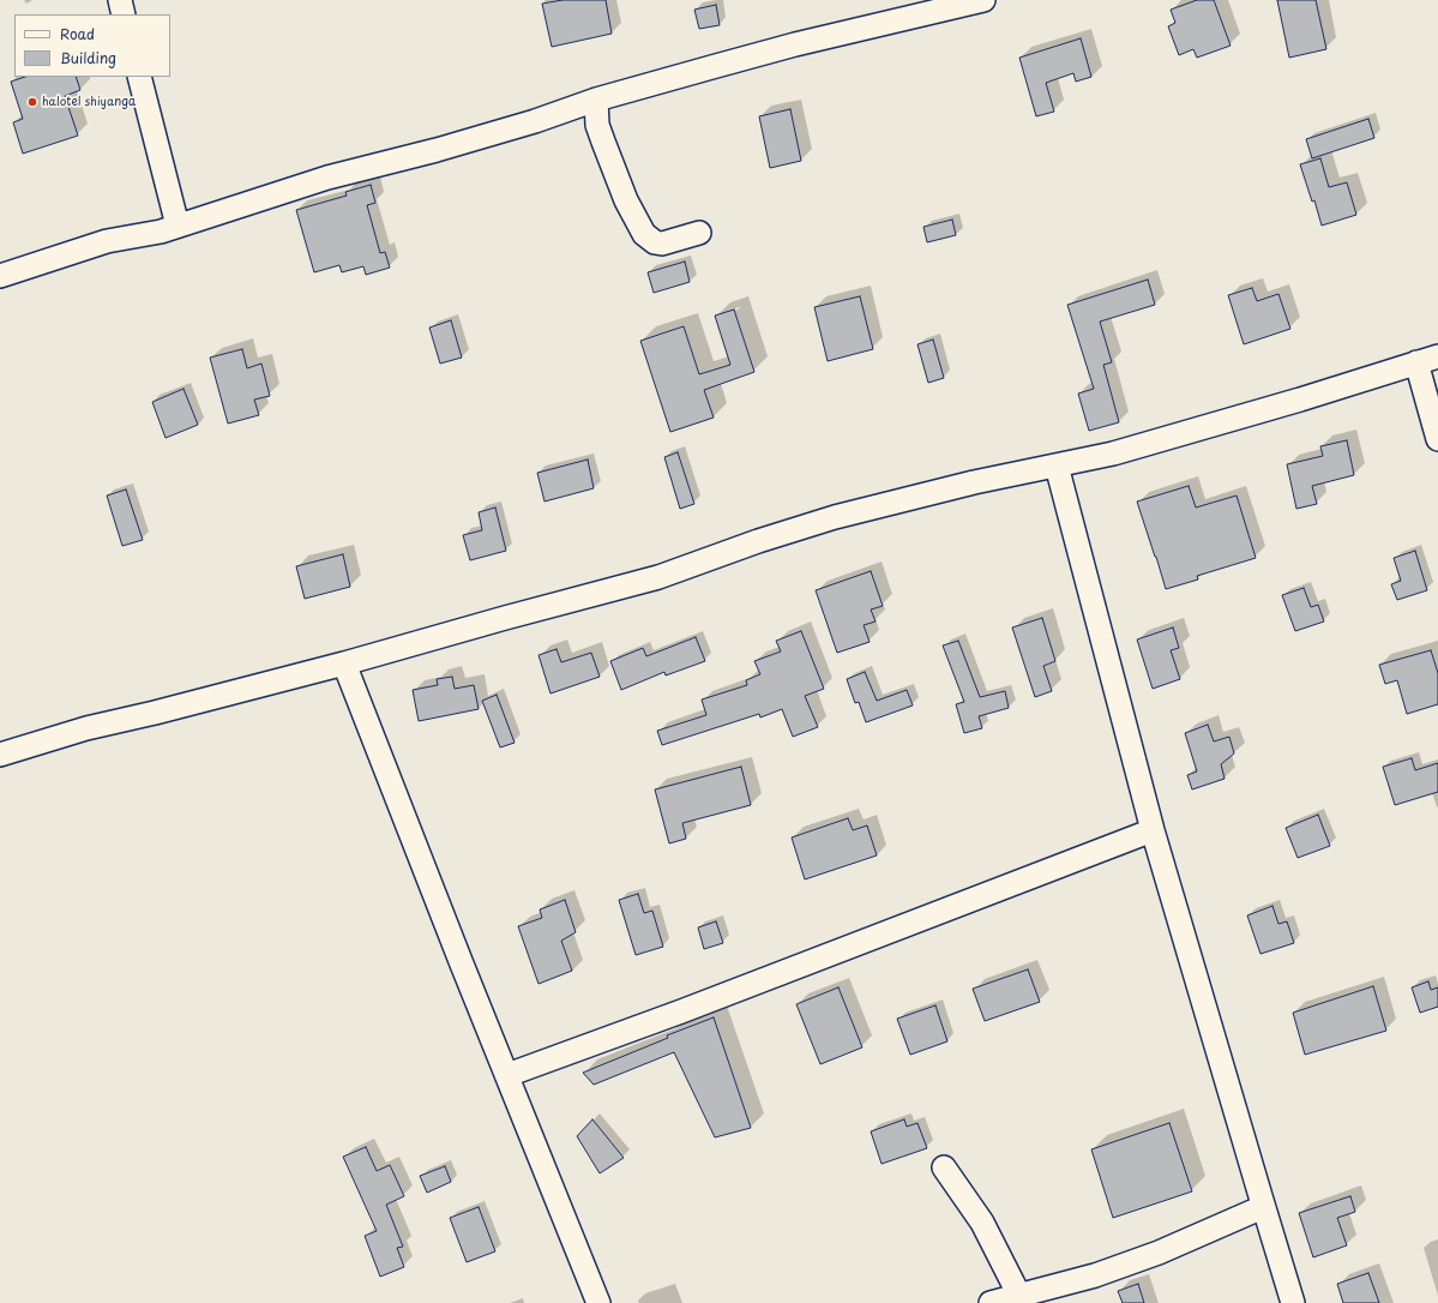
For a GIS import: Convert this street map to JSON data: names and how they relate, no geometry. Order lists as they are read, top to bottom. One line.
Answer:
{"places":["halotel shiyanga"],"legend":["Road","Building"]}
